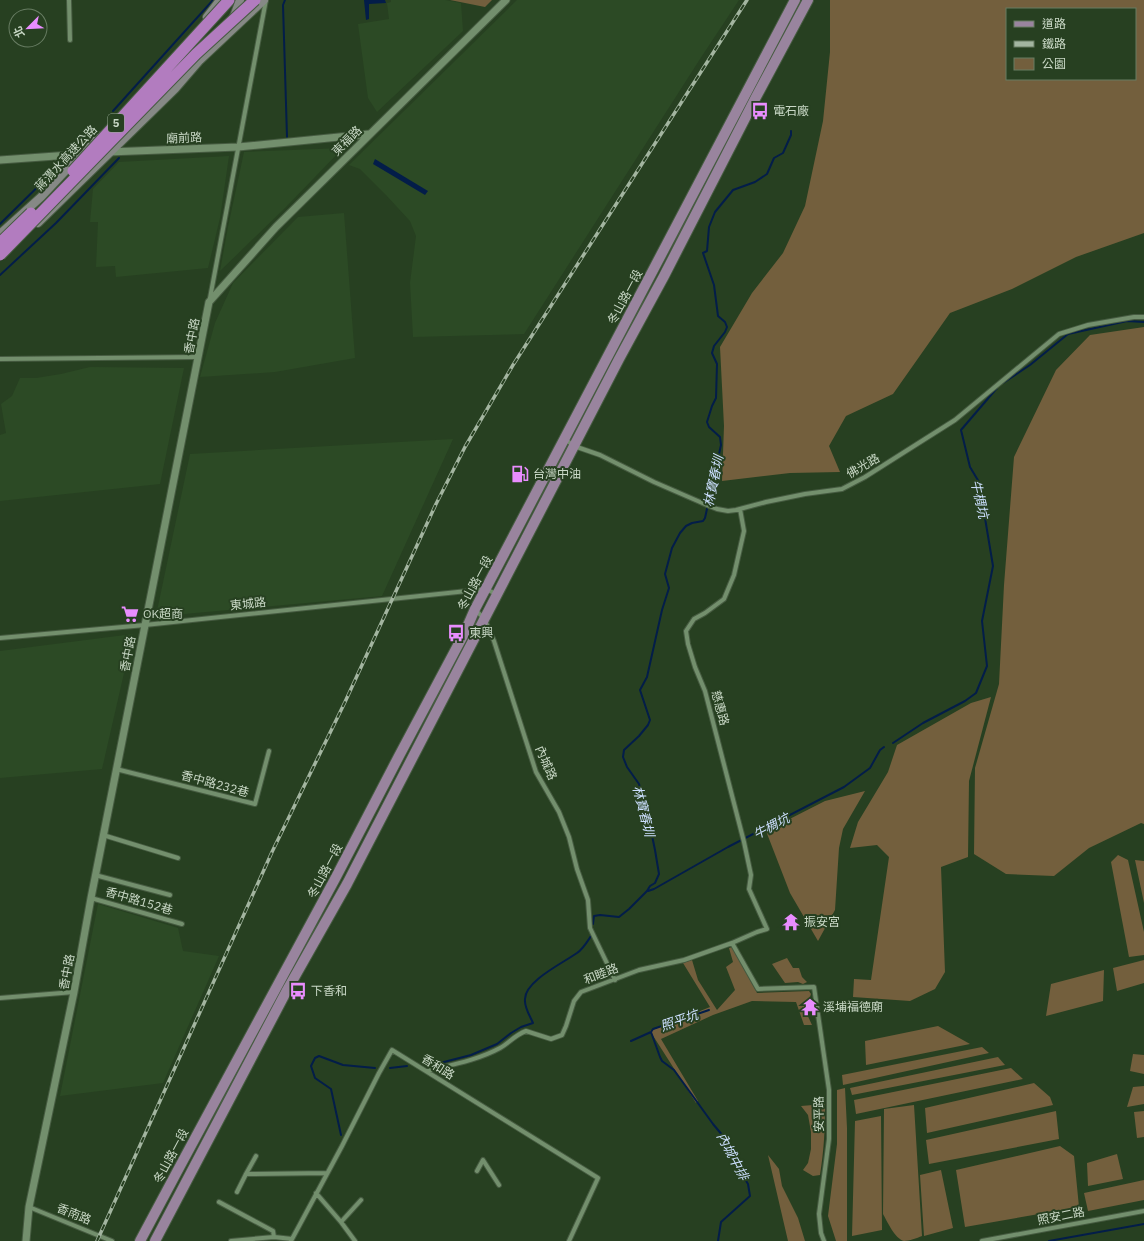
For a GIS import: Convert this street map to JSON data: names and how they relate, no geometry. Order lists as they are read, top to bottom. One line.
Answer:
{"streets":{"highway":["5","蔣渭水高速公路"],"main road":["冬山路一段"],"street":["廟前路","東福路","香中路","佛光路","東城路","慈惠路","內城路","香中路232巷","香中路152巷","和睦路","香和路","安平路","香南路","照安二路"]},"crossings":[["廟前路","東福路"],["廟前路","香中路"],["東福路","香中路"],["冬山路一段","佛光路"],["冬山路一段","東城路"],["冬山路一段","內城路"],["香中路","東城路"],["香中路","香中路232巷"],["香中路","香中路152巷"],["香中路","香南路"],["佛光路","慈惠路"],["慈惠路","和睦路"],["內城路","和睦路"],["和睦路","香和路"],["和睦路","安平路"]],"water":["林寶春圳","牛椆坑","照平坑","內城中排"],"places":{"bus stop":["電石廠","東興","下香和"],"fuel station":["台灣中油"],"supermarket":["OK超商"],"temple":["振安宮","溪埔福德廟"]},"legend":["道路","鐵路","公園"],"north":"bottom left"}
